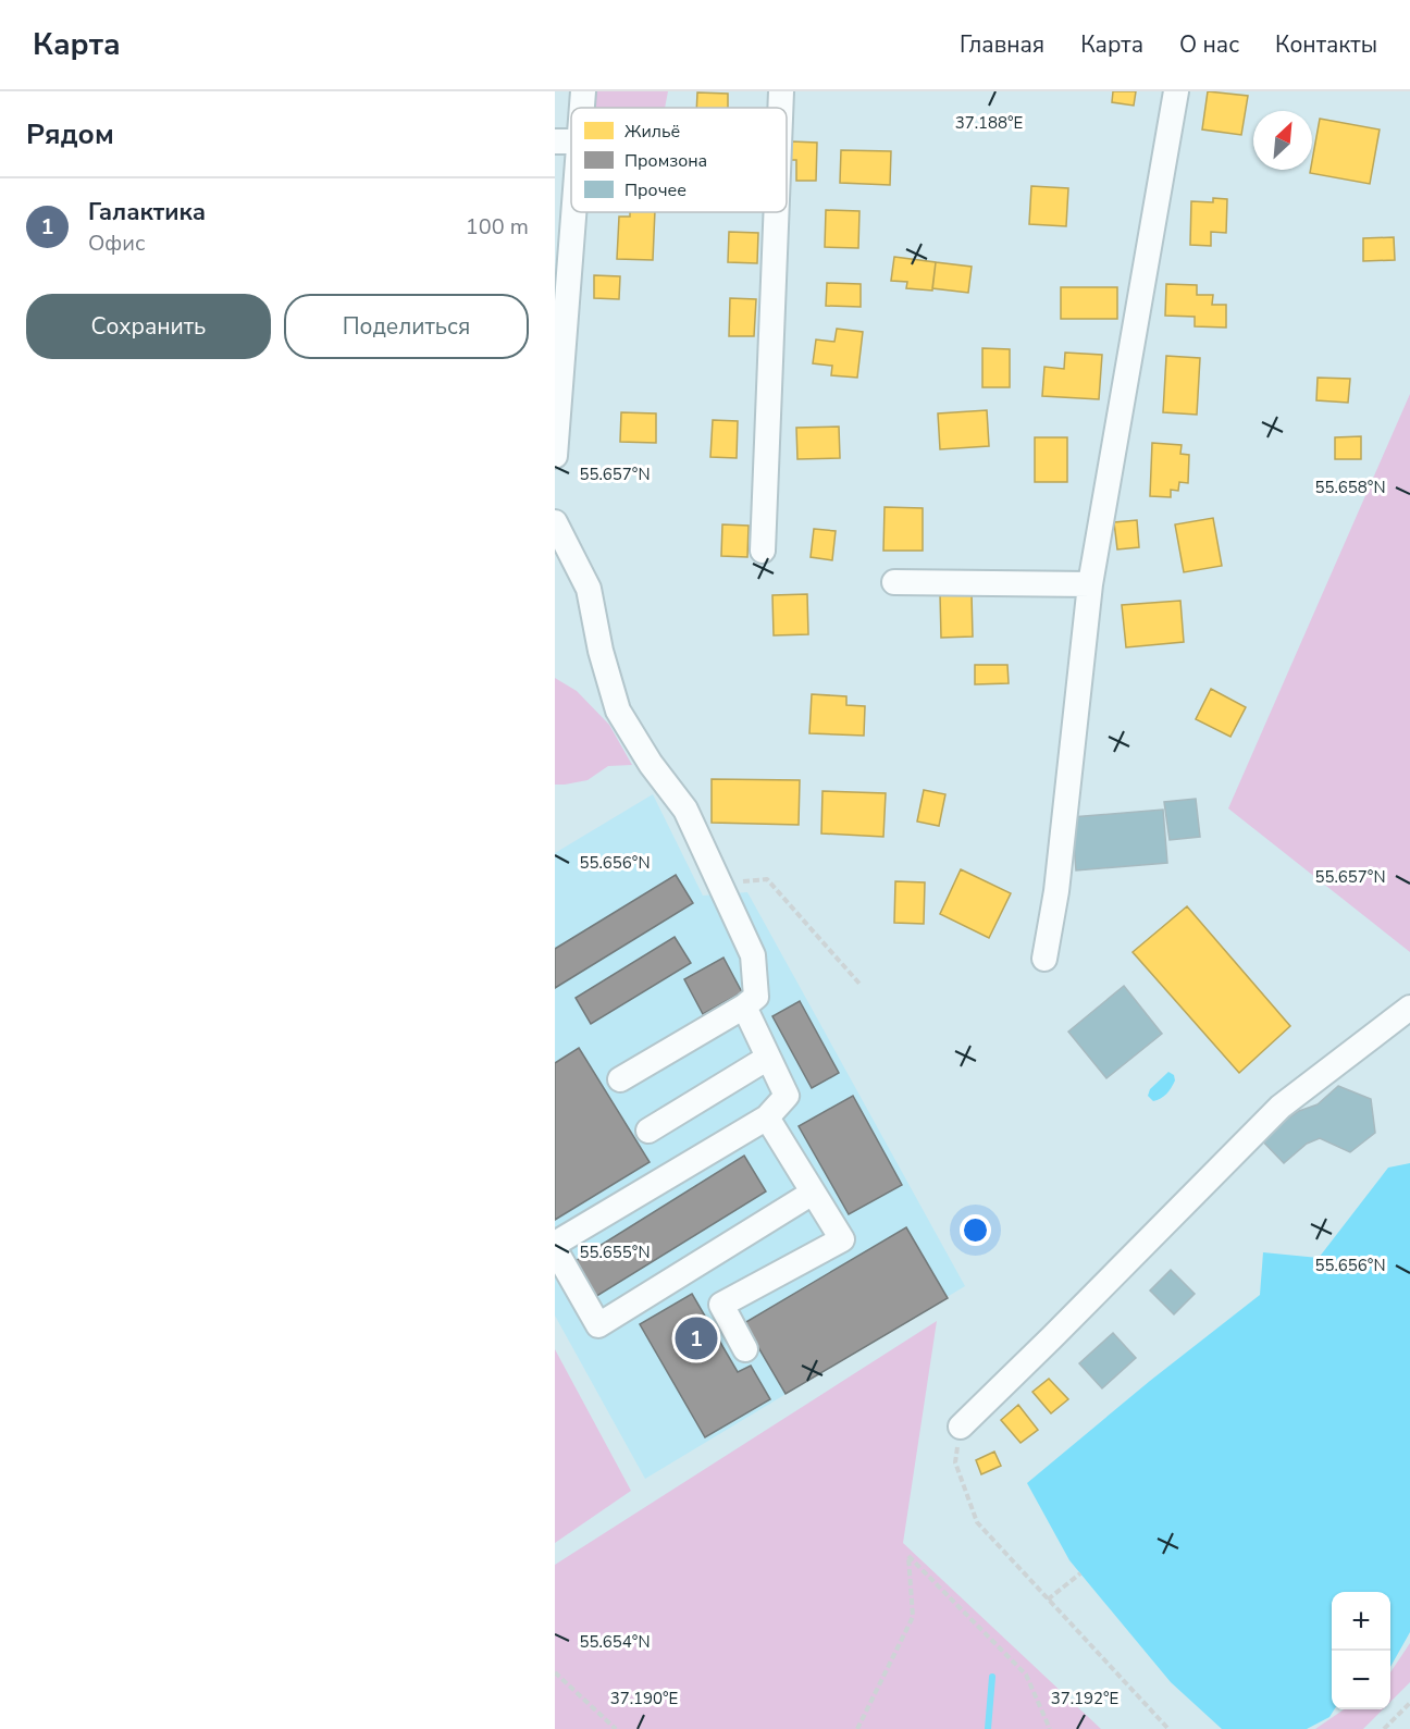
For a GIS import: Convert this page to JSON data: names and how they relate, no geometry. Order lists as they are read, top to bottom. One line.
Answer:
{"legend":["Жильё","Промзона","Прочее"],"north":"top right","page":{"header":"Карта","nav":["Главная","Карта","О нас","Контакты"],"heading":"Рядом","list":[{"mark":"1","name":"Галактика","note":"Офис","value":"100 m"}],"buttons":["Сохранить","Поделиться"],"pins":"1","map_buttons":["+","−"]},"coordinates":["37.188°E","55.657°N","55.658°N","55.656°N","55.655°N","55.654°N","37.190°E","37.192°E"]}
